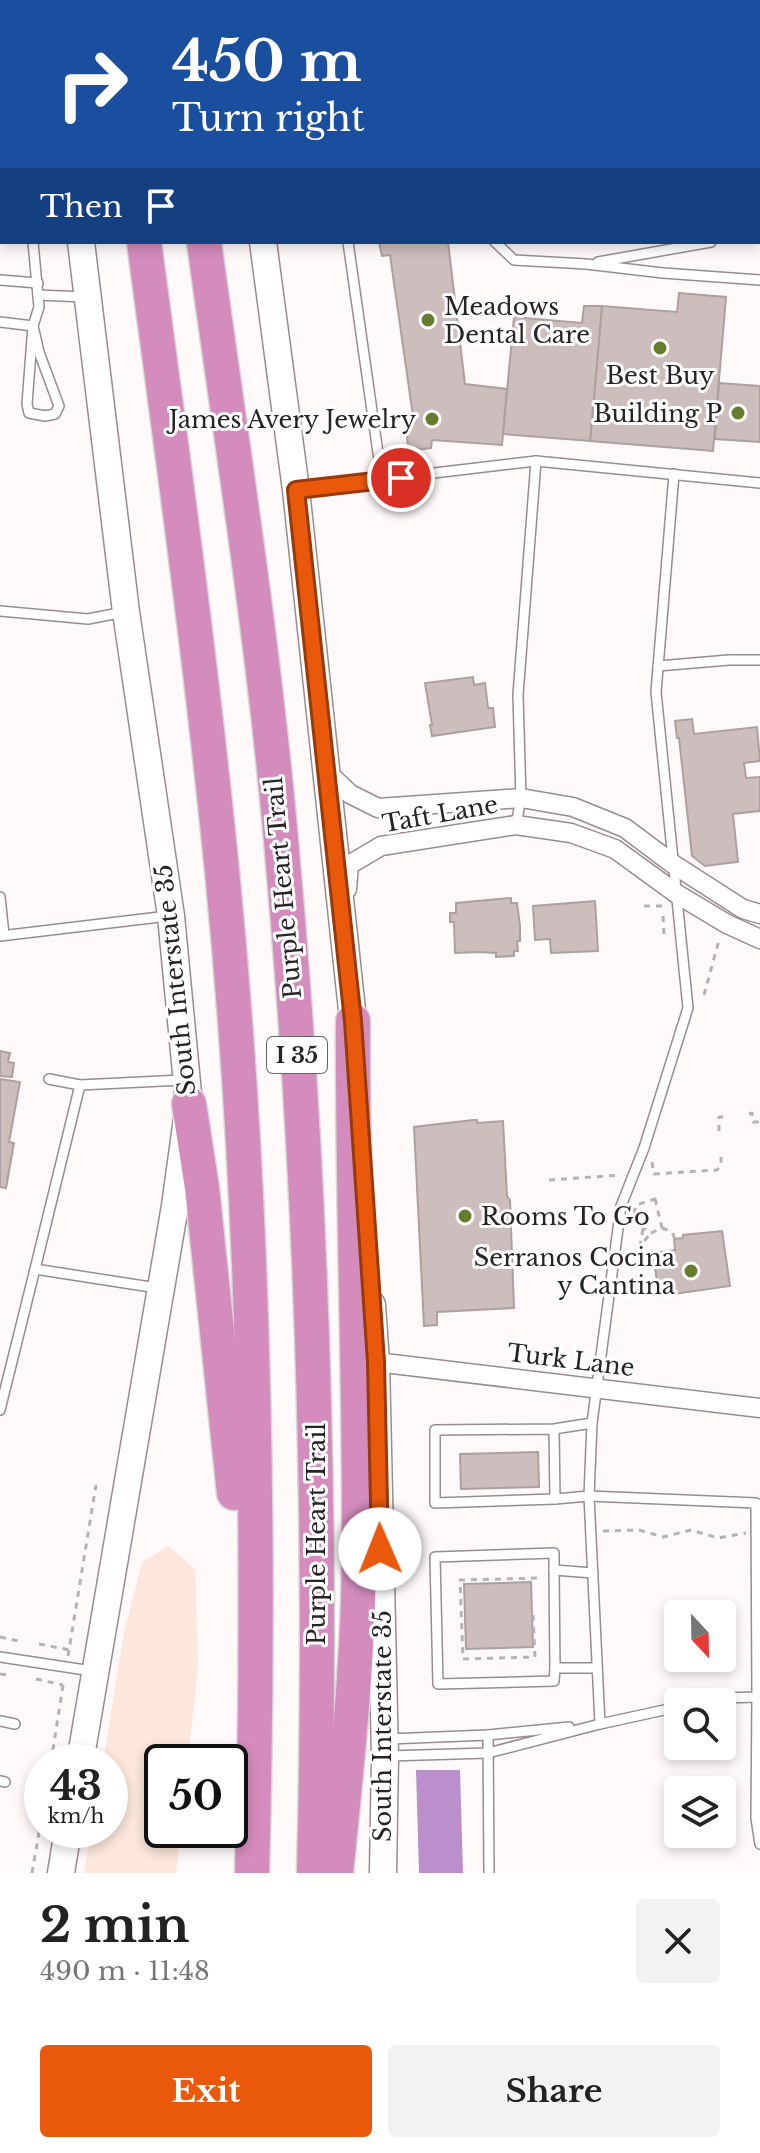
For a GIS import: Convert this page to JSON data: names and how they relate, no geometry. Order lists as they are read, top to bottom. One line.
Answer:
{"streets":{"highway":["Purple Heart Trail","I 35"],"main road":["South Interstate 35"],"street":["Taft Lane","Turk Lane"]},"crossings":[["Taft Lane","South Interstate 35"],["South Interstate 35","Turk Lane"]],"places":["Meadows Dental Care","Best Buy","Building P","James Avery Jewelry","Rooms To Go","Serranos Cocina y Cantina"],"north":"bottom","page":{"turn":["450 m","Turn right"],"then":"Then","speed":"43 km/h","limit":"50","heading":["2 min","490 m · 11:48"],"buttons":["Exit","Share"]}}
